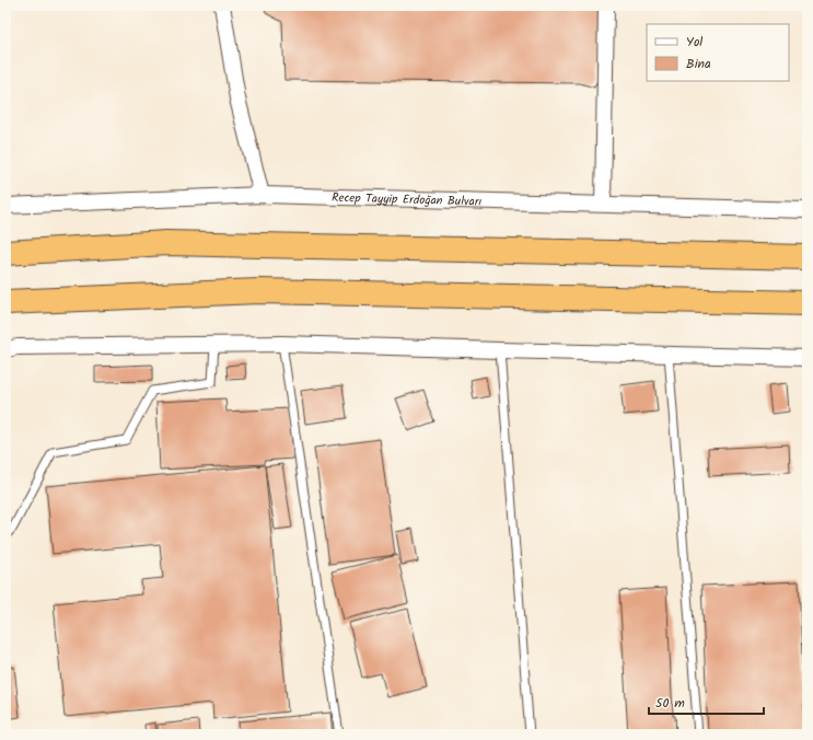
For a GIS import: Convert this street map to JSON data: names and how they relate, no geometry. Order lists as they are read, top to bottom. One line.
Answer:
{"streets":{"street":["Recep Tayyip Erdoğan Bulvarı"]},"legend":["Yol","Bina"],"scale_bar":"50 m"}
